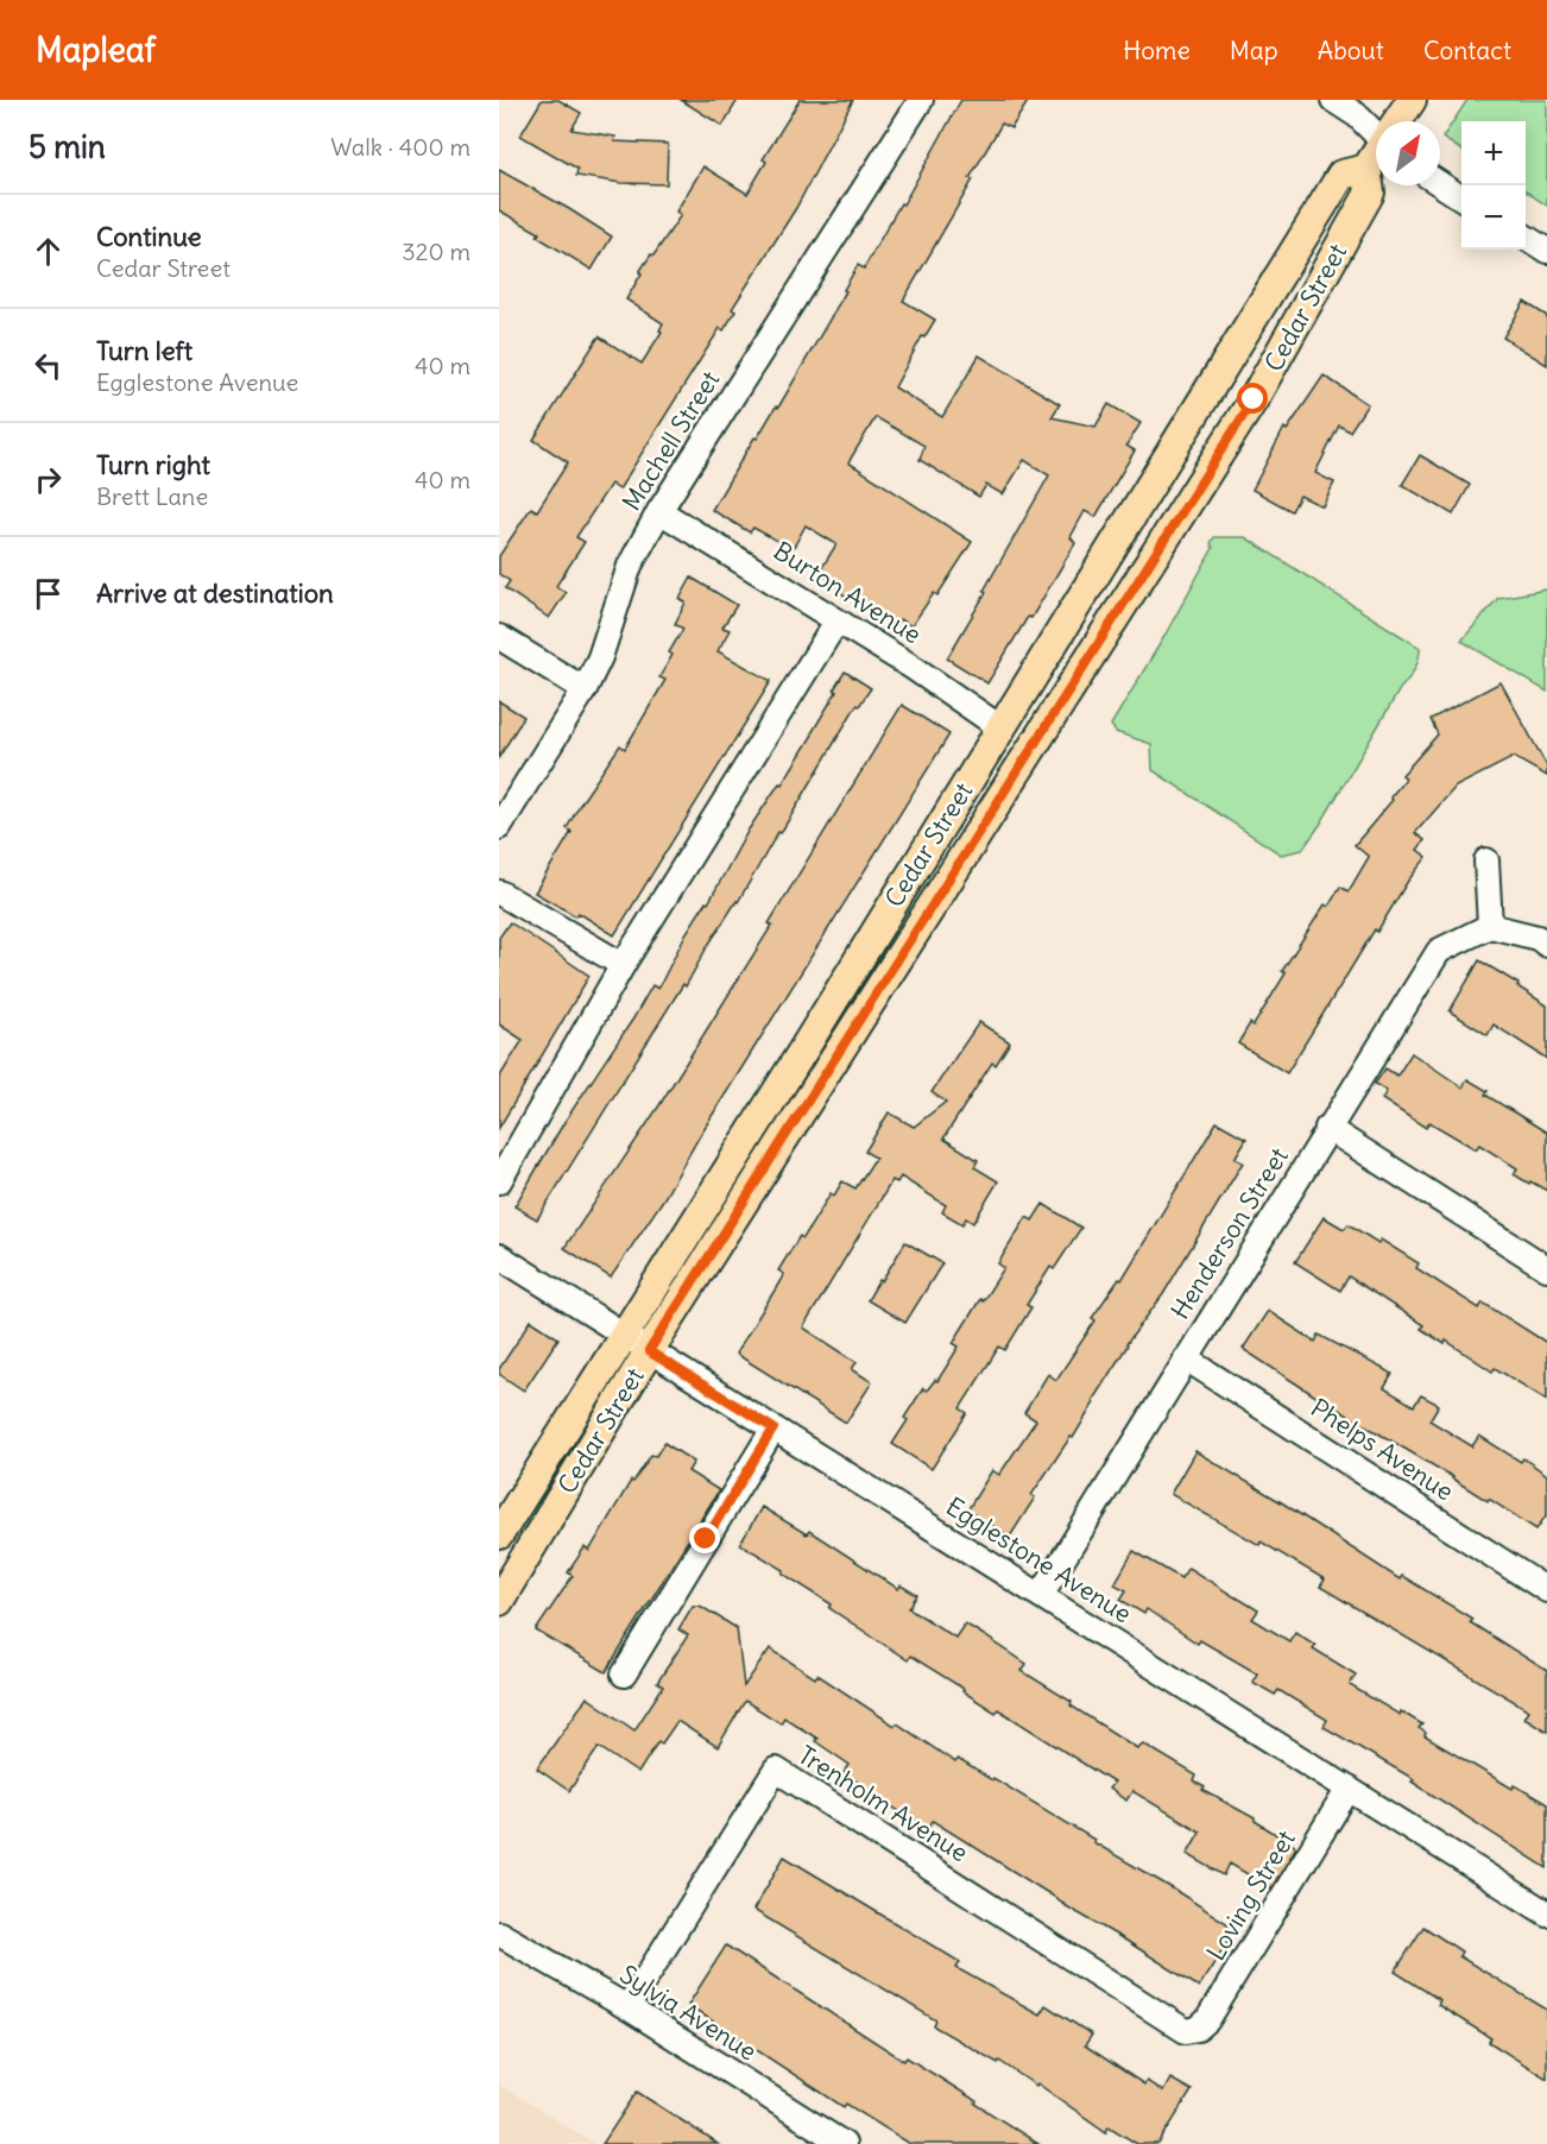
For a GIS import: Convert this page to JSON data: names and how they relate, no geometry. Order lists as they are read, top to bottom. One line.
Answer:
{"streets":{"main road":["Cedar Street"],"street":["Machell Street","Burton Avenue","Henderson Street","Phelps Avenue","Egglestone Avenue","Trenholm Avenue","Loving Street","Sylvia Avenue"]},"crossings":[["Cedar Street","Burton Avenue"],["Cedar Street","Egglestone Avenue"],["Machell Street","Burton Avenue"],["Henderson Street","Phelps Avenue"],["Henderson Street","Egglestone Avenue"],["Egglestone Avenue","Loving Street"],["Trenholm Avenue","Loving Street"],["Trenholm Avenue","Sylvia Avenue"]],"north":"top right","page":{"header":"Mapleaf","nav":["Home","Map","About","Contact"],"heading":["5 min","Walk · 400 m"],"map_buttons":["+","−"],"list":[["Continue","Cedar Street","320 m"],["Turn left","Egglestone Avenue","40 m"],["Turn right","Brett Lane","40 m"],"Arrive at destination"]}}
